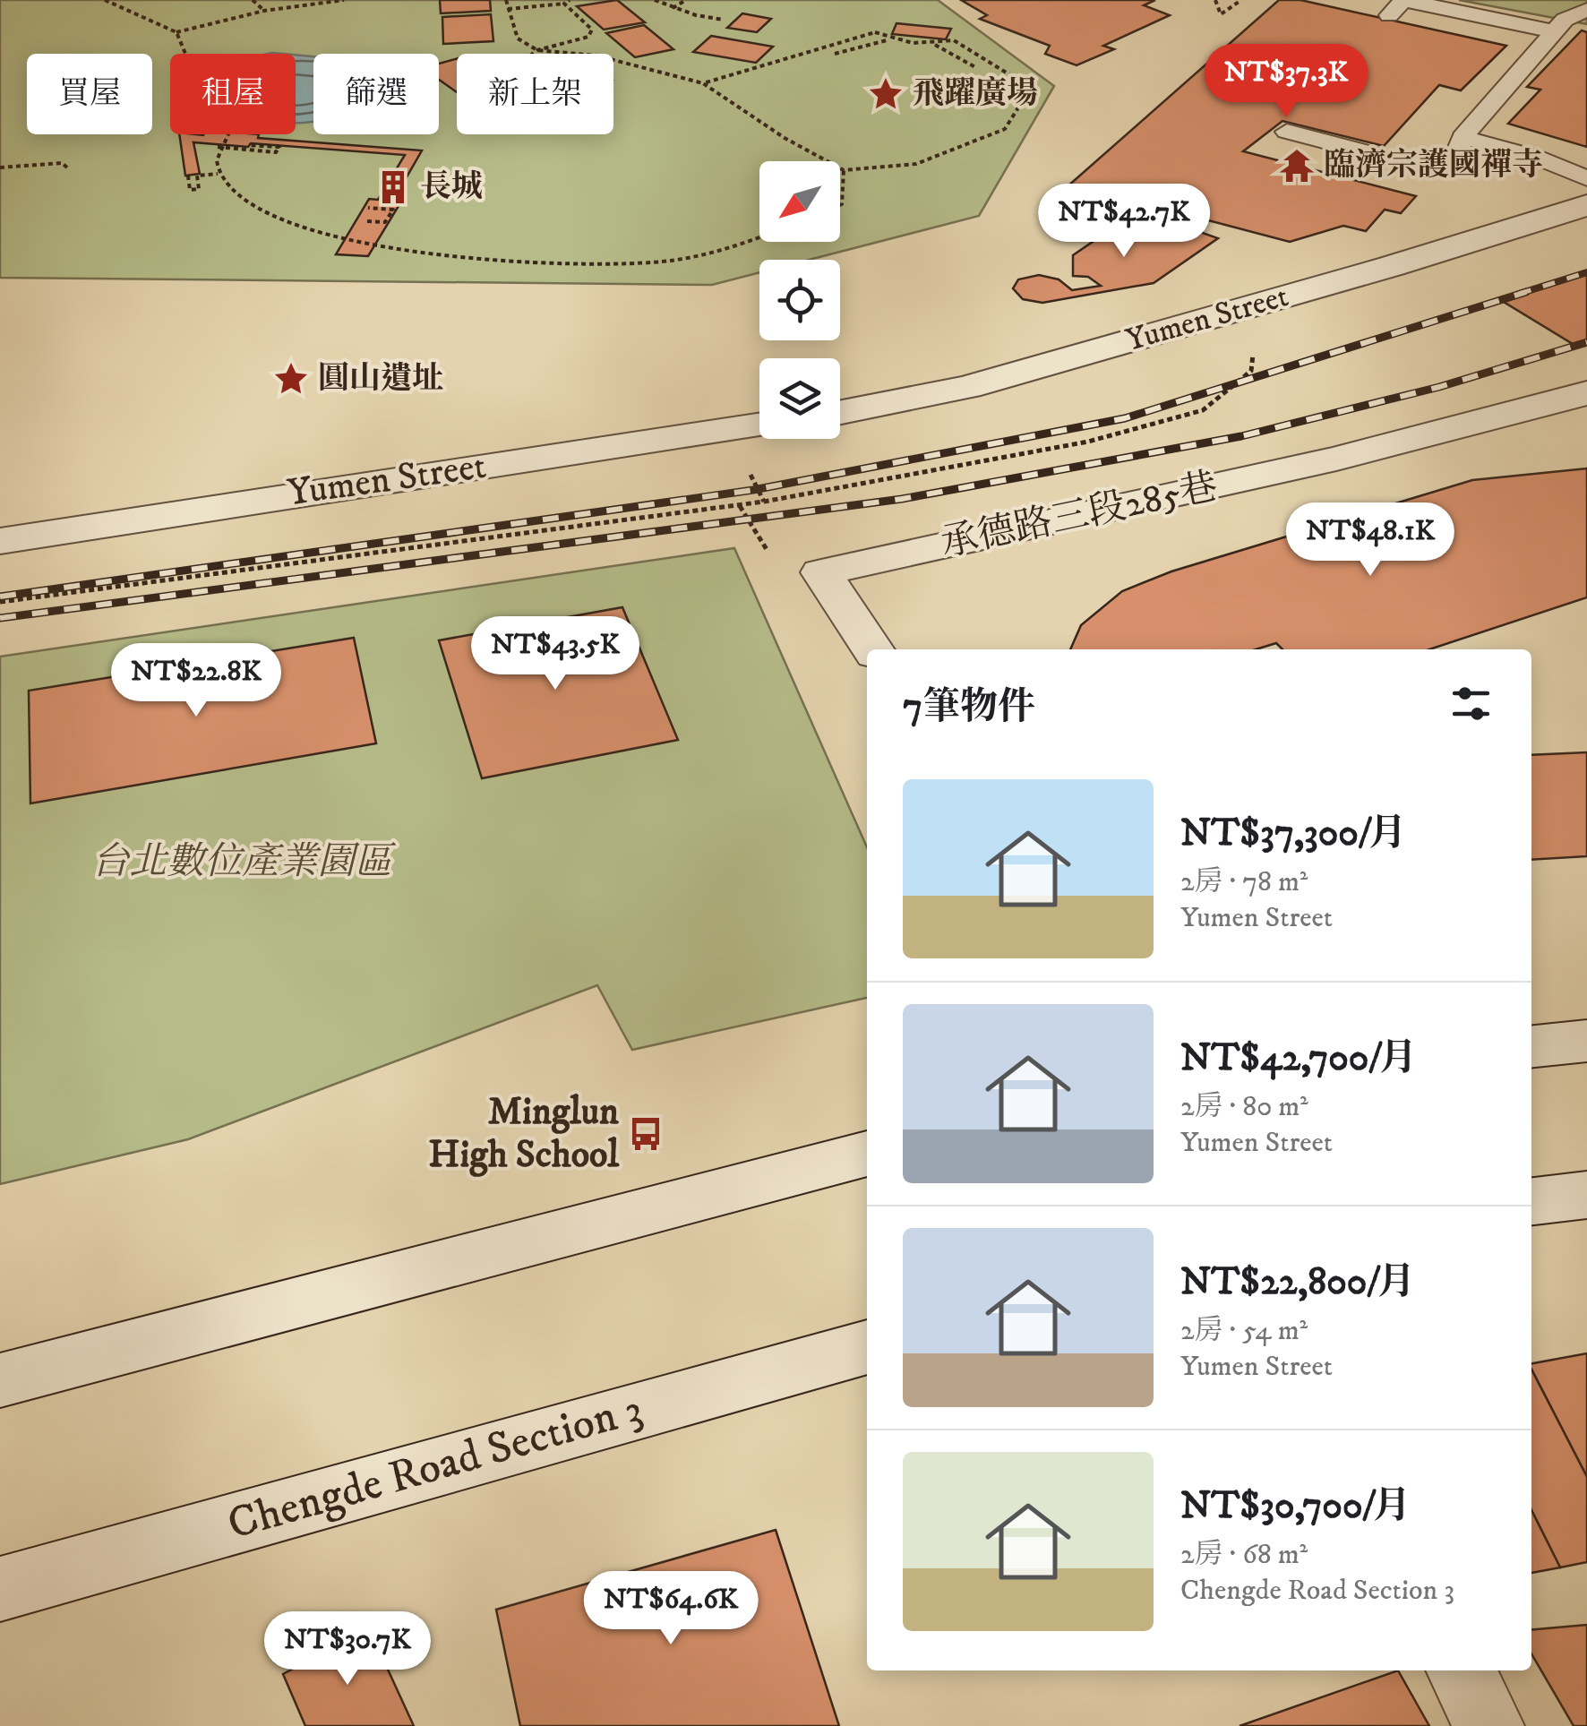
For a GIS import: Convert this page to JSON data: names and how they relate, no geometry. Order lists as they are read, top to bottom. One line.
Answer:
{"streets":{"street":["Yumen Street","承德路三段285巷","Chengde Road Section 3"]},"parks":["台北數位產業園區"],"places":{"place":["飛躍廣場","圓山遺址"],"temple":["臨濟宗護國禪寺"],"building":["長城"],"bus stop":["Minglun High School"]},"north":"bottom left","page":{"price":["NT$37.3K","NT$42.7K","NT$48.1K","NT$43.5K","NT$22.8K","NT$64.6K","NT$30.7K"],"chip":["買屋","租屋","篩選","新上架"],"heading":"7筆物件","list":[{"name":"NT$37,300/月","note":"2房 · 78 m² · Yumen Street"},{"name":"NT$42,700/月","note":"2房 · 80 m² · Yumen Street"},{"name":"NT$22,800/月","note":"2房 · 54 m² · Yumen Street"},{"name":"NT$30,700/月","note":"2房 · 68 m² · Chengde Road Section 3"}]}}
